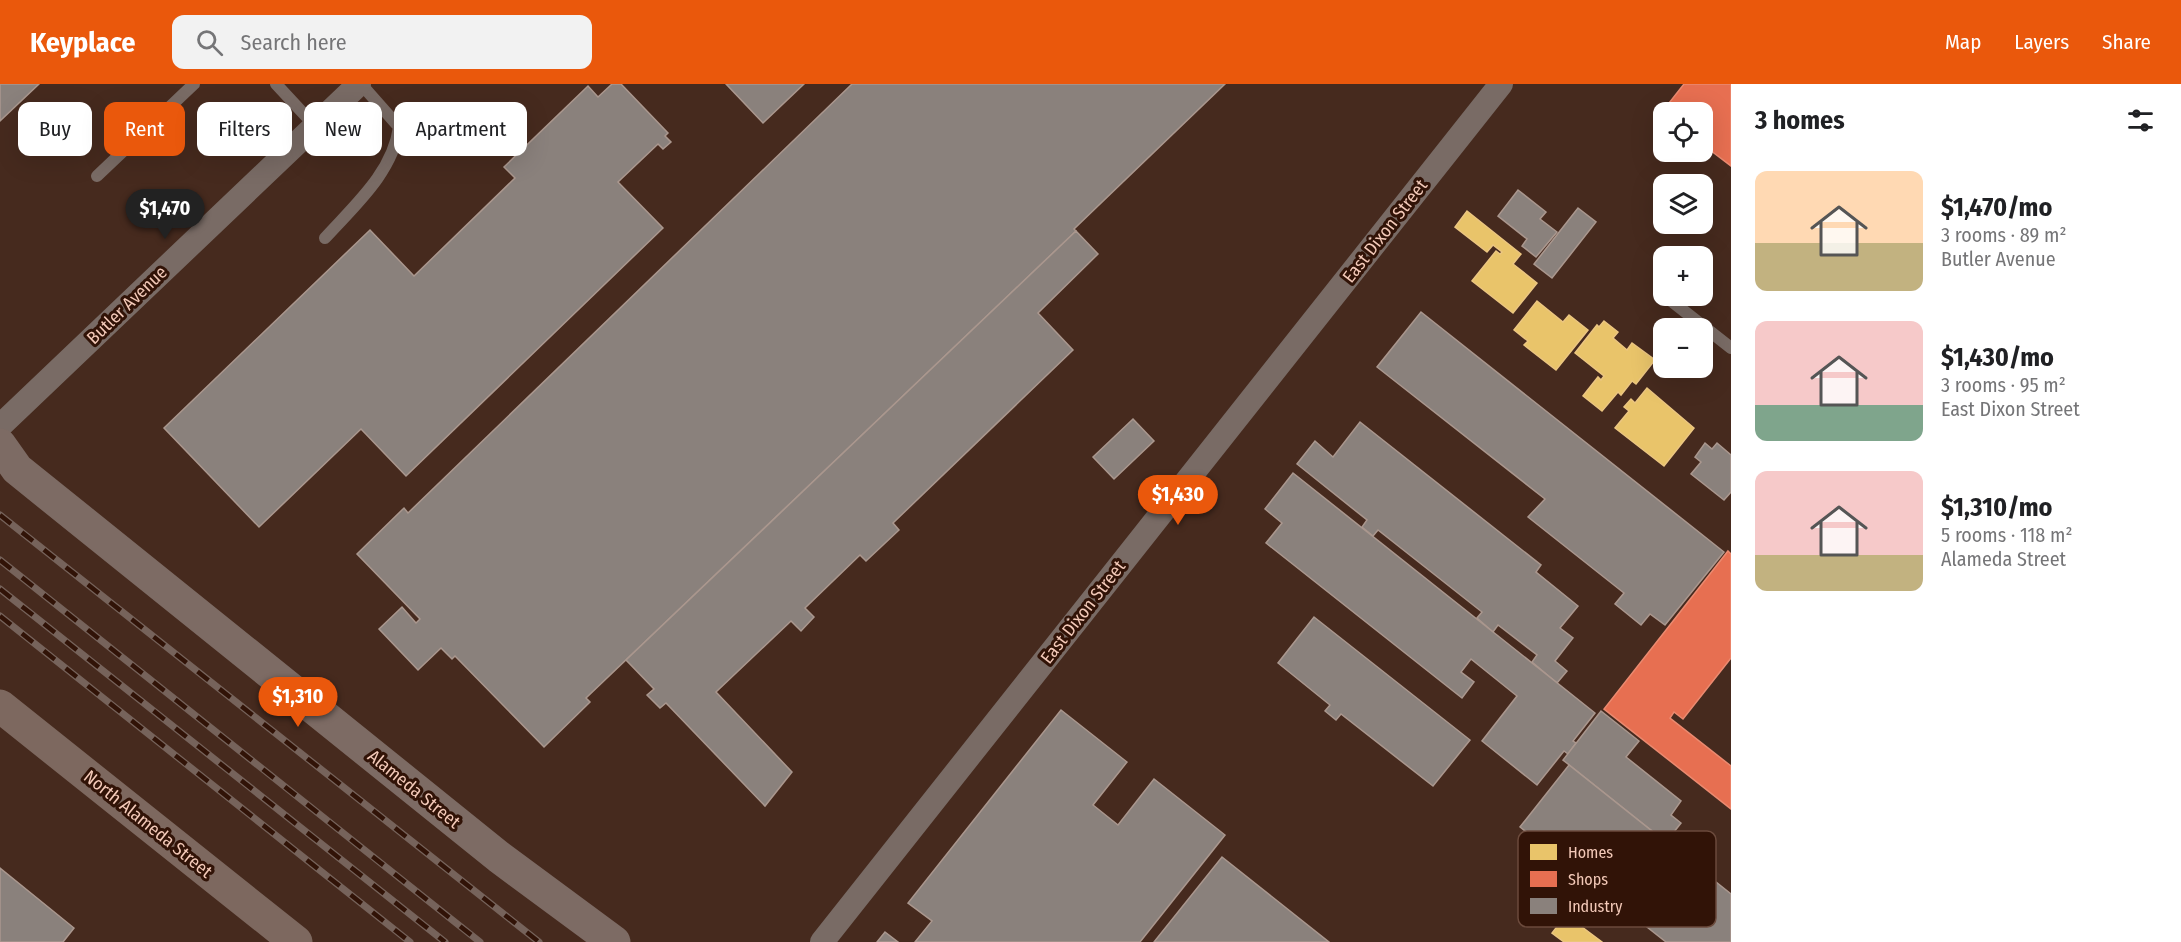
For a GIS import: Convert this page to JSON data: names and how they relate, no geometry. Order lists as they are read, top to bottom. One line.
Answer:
{"streets":{"main road":["North Alameda Street"],"street":["East Dixon Street","Butler Avenue","Alameda Street"]},"legend":["Homes","Shops","Industry"],"page":{"header":"Keyplace","search":"Search here","nav":["Map","Layers","Share"],"heading":"3 homes","map_buttons":["+","−"],"chip":["Buy","Rent","Filters","New","Apartment"],"list":[{"name":"$1,470/mo","note":"3 rooms · 89 m² · Butler Avenue"},{"name":"$1,430/mo","note":"3 rooms · 95 m² · East Dixon Street"},{"name":"$1,310/mo","note":"5 rooms · 118 m² · Alameda Street"}],"price":["$1,470","$1,430","$1,310"]}}
